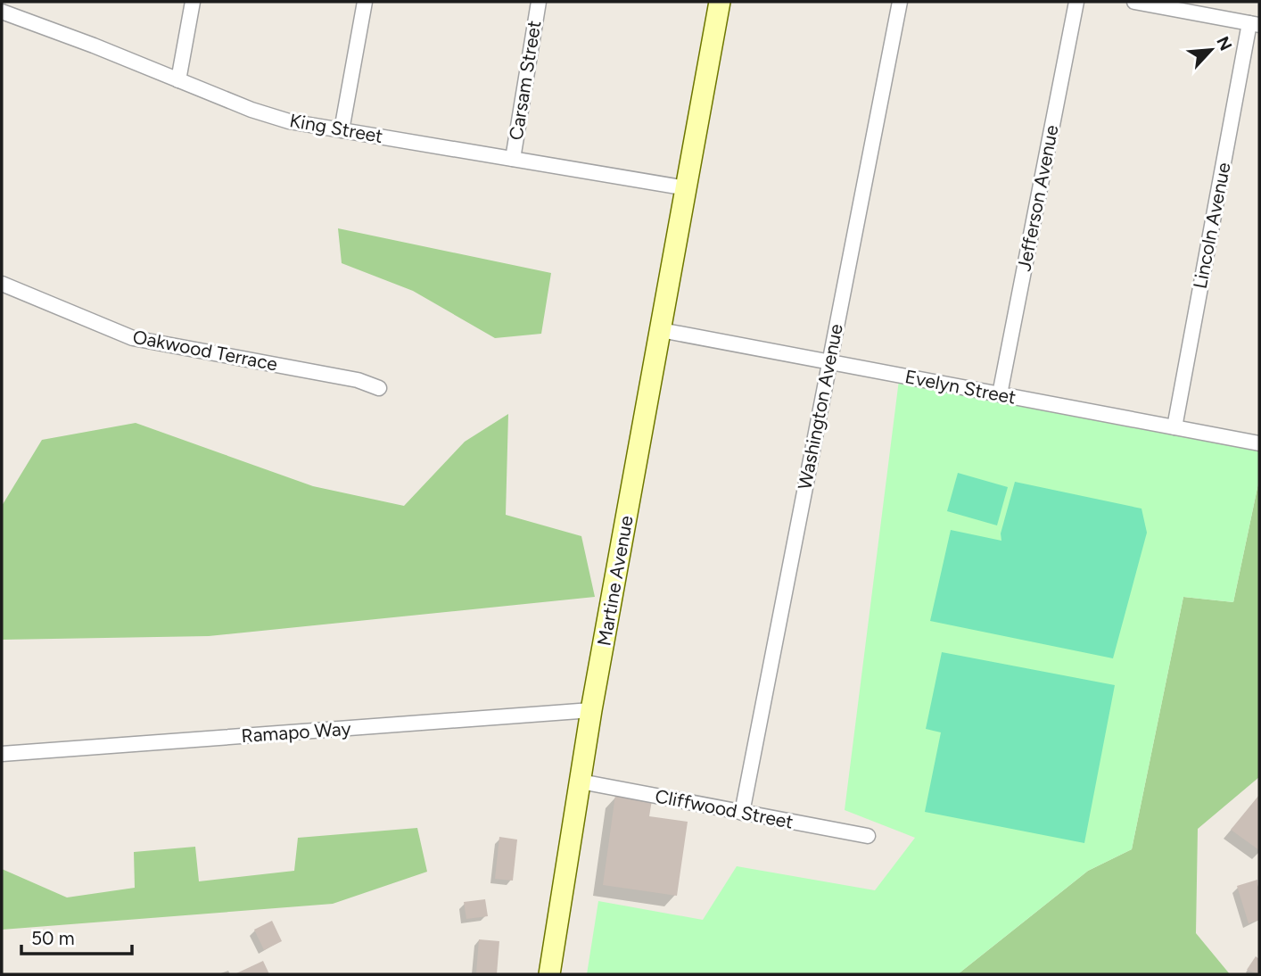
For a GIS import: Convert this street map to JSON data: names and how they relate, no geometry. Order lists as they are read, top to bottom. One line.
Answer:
{"streets":{"main road":["Martine Avenue"],"street":["Carsam Street","King Street","Jefferson Avenue","Lincoln Avenue","Oakwood Terrace","Evelyn Street","Washington Avenue","Ramapo Way","Cliffwood Street"]},"crossings":[["Carsam Street","King Street"],["King Street","Martine Avenue"],["Jefferson Avenue","Evelyn Street"],["Lincoln Avenue","Evelyn Street"],["Evelyn Street","Washington Avenue"],["Evelyn Street","Martine Avenue"],["Washington Avenue","Cliffwood Street"],["Martine Avenue","Ramapo Way"],["Martine Avenue","Cliffwood Street"]],"scale_bar":"50 m","north":"top right"}
